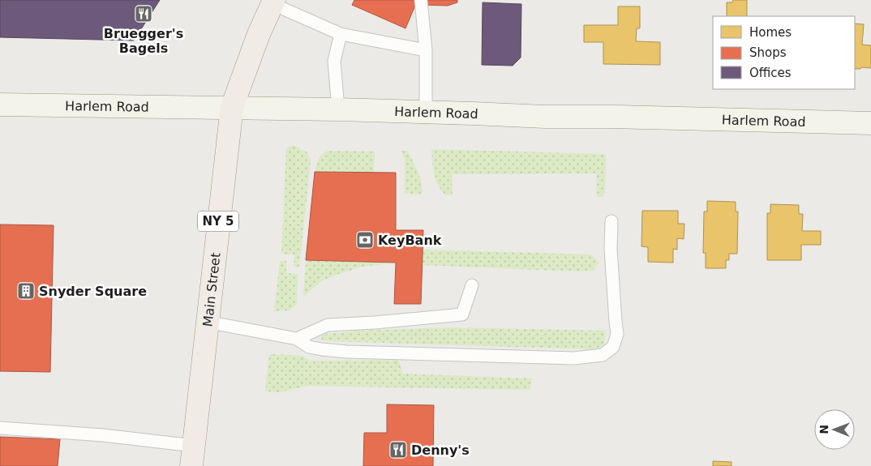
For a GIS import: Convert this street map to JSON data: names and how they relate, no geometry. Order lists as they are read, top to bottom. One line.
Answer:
{"streets":{"main road":["Harlem Road","NY 5","Main Street"]},"crossings":[["Harlem Road","Main Street"]],"places":{"restaurant":["Bruegger's Bagels","Denny's"],"bank":["KeyBank"],"building":["Snyder Square"]},"legend":["Homes","Shops","Offices"],"north":"left"}
